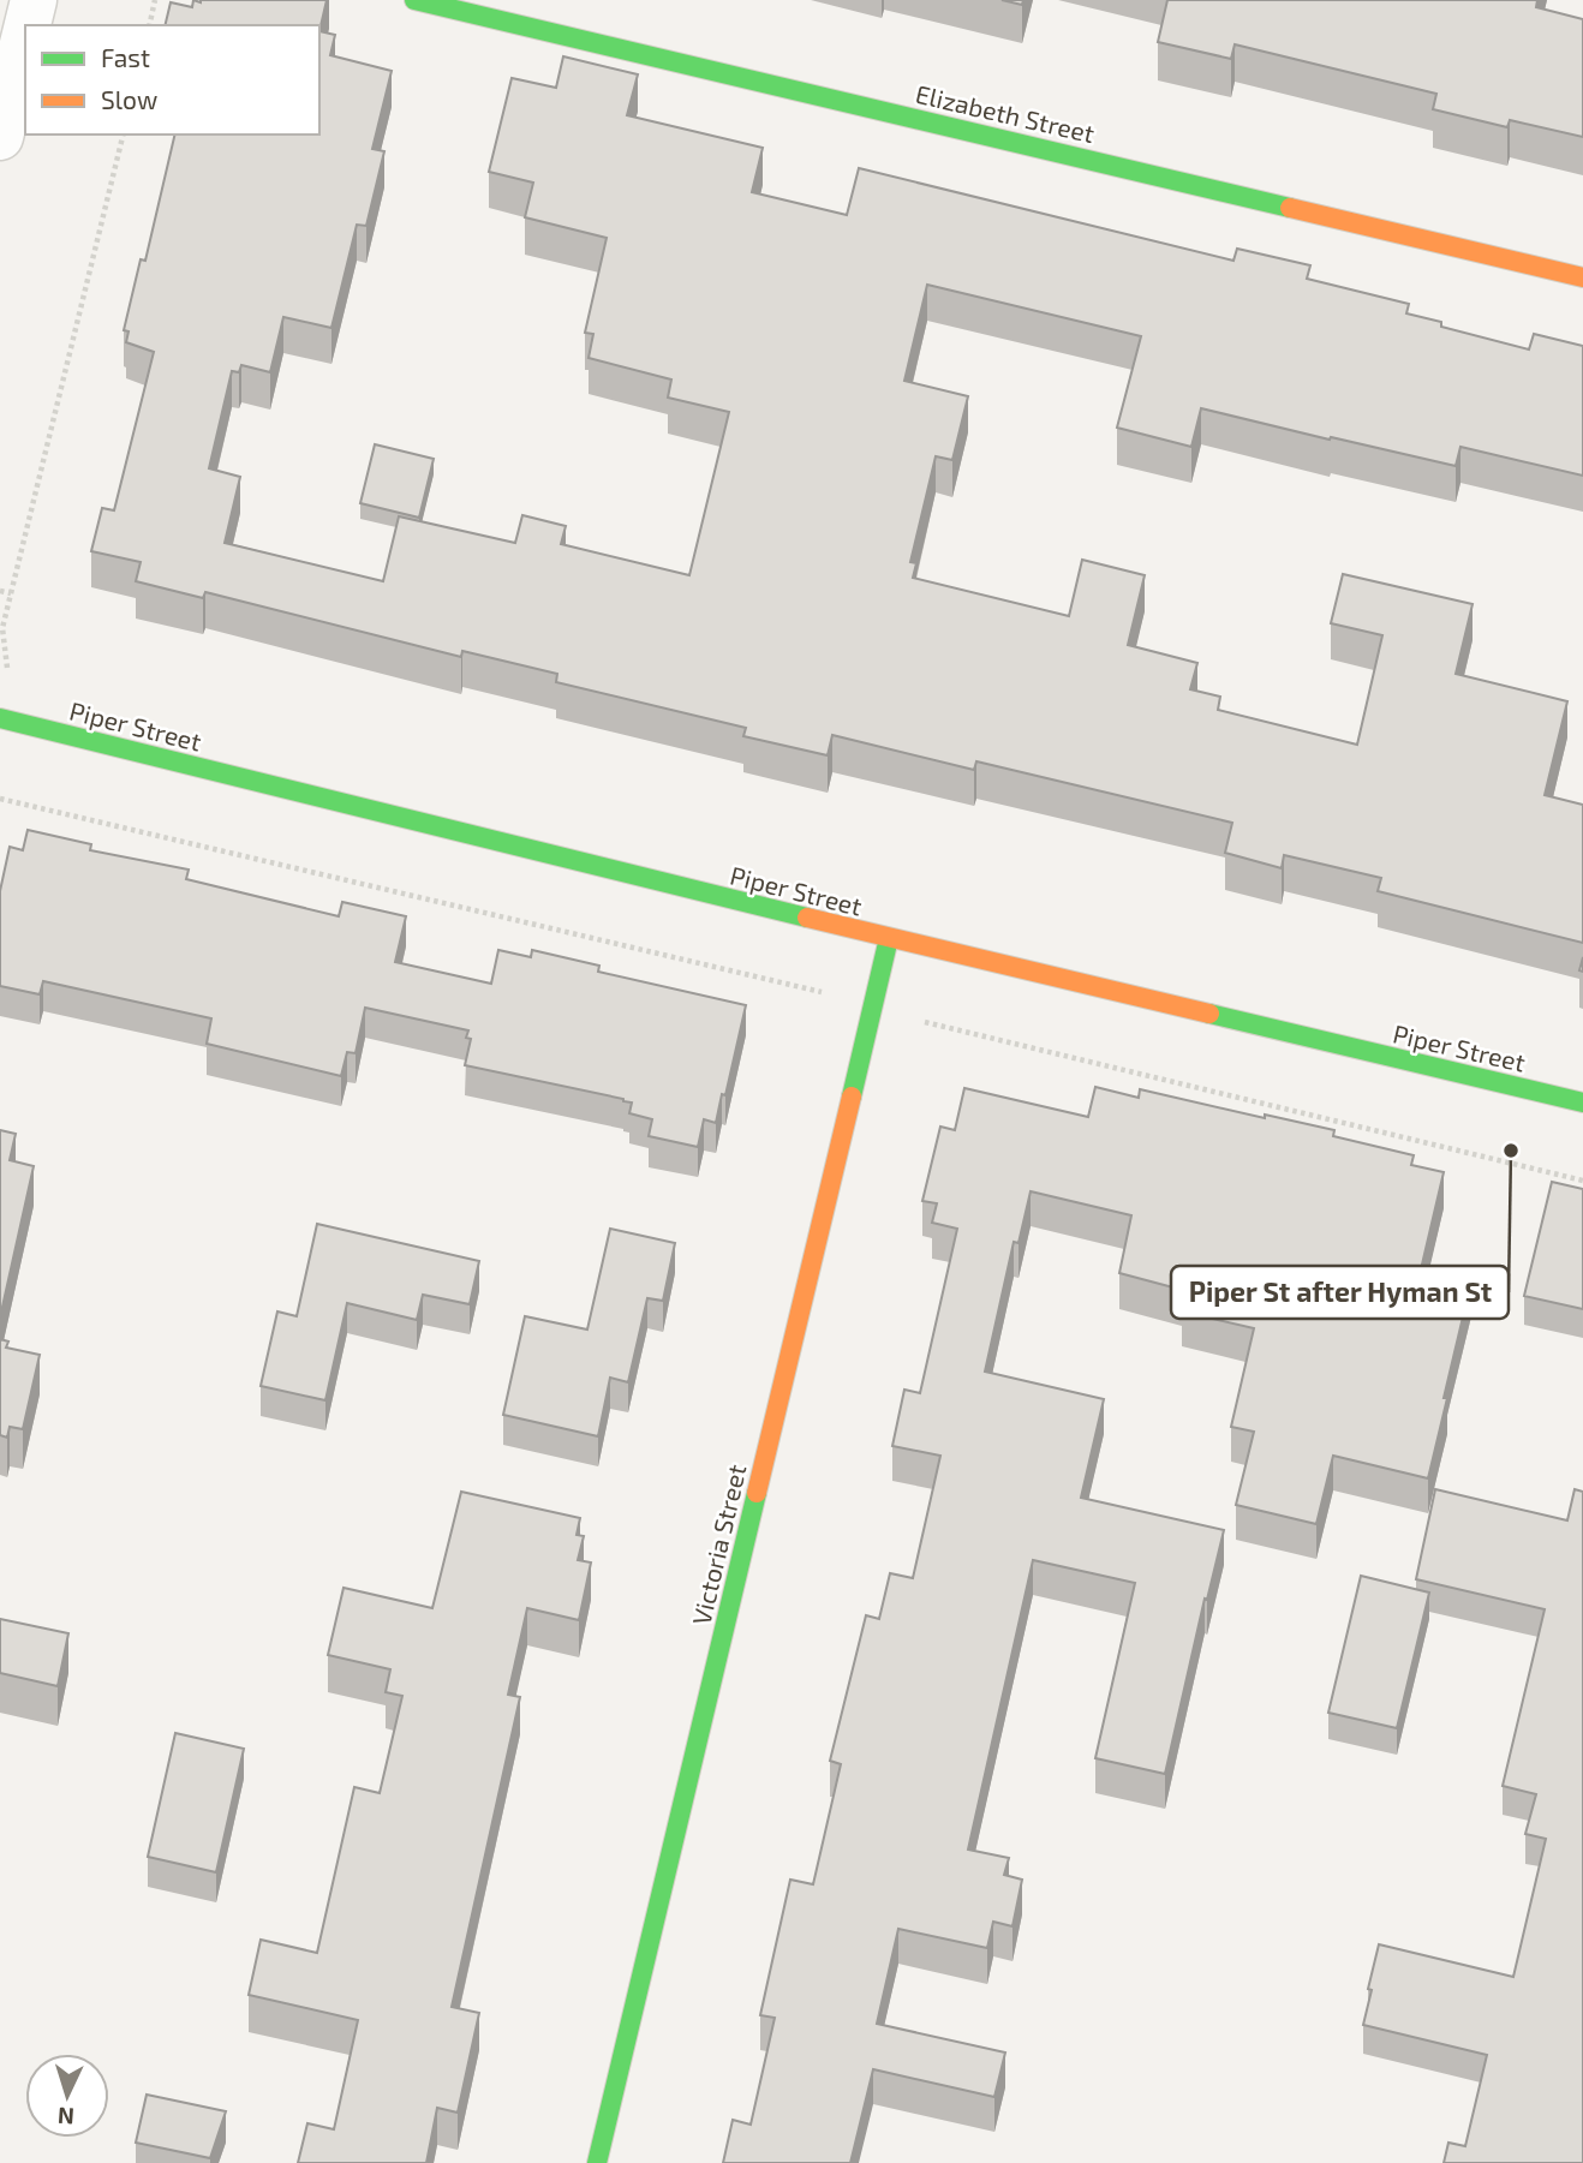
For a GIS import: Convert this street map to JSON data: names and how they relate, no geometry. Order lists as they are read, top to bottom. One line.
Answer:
{"streets":{"street":["Elizabeth Street","Piper Street","Victoria Street"]},"crossings":[["Piper Street","Victoria Street"]],"places":["Piper St after Hyman St"],"legend":["Fast","Slow"],"north":"bottom"}
